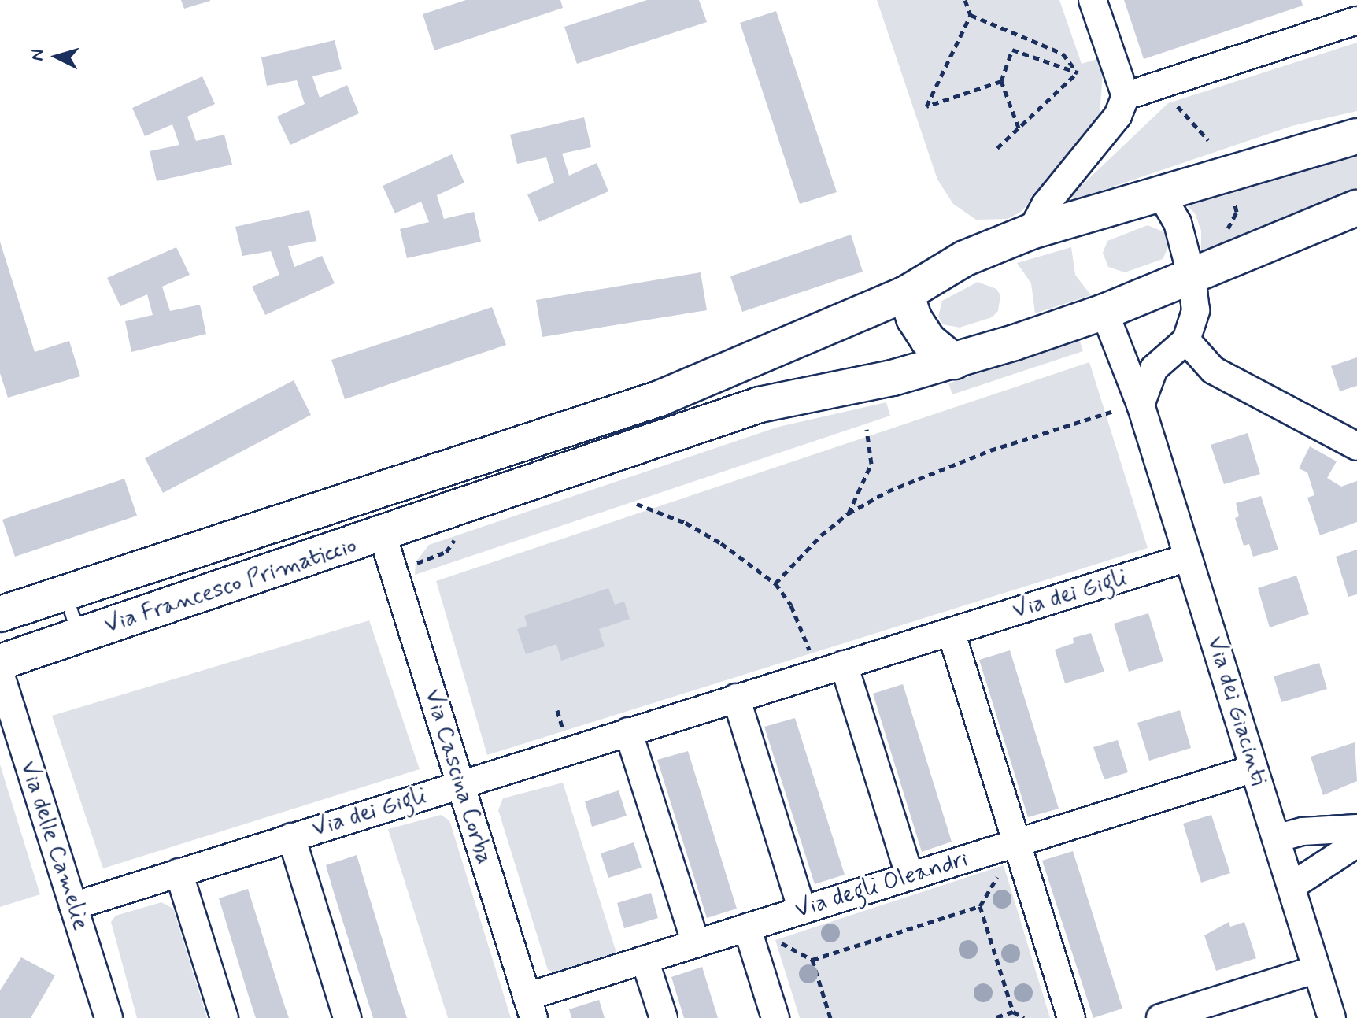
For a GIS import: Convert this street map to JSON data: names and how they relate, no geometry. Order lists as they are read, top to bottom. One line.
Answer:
{"streets":{"street":["Via Francesco Primaticcio","Via dei Gigli","Via dei Giacinti","Via Cascina Corba","Via delle Camelie","Via degli Oleandri"]},"crossings":[["Via Francesco Primaticcio","Via dei Giacinti"],["Via Francesco Primaticcio","Via Cascina Corba"],["Via dei Gigli","Via dei Giacinti"],["Via dei Gigli","Via Cascina Corba"],["Via dei Gigli","Via delle Camelie"],["Via dei Giacinti","Via degli Oleandri"],["Via Cascina Corba","Via degli Oleandri"]],"north":"left"}
